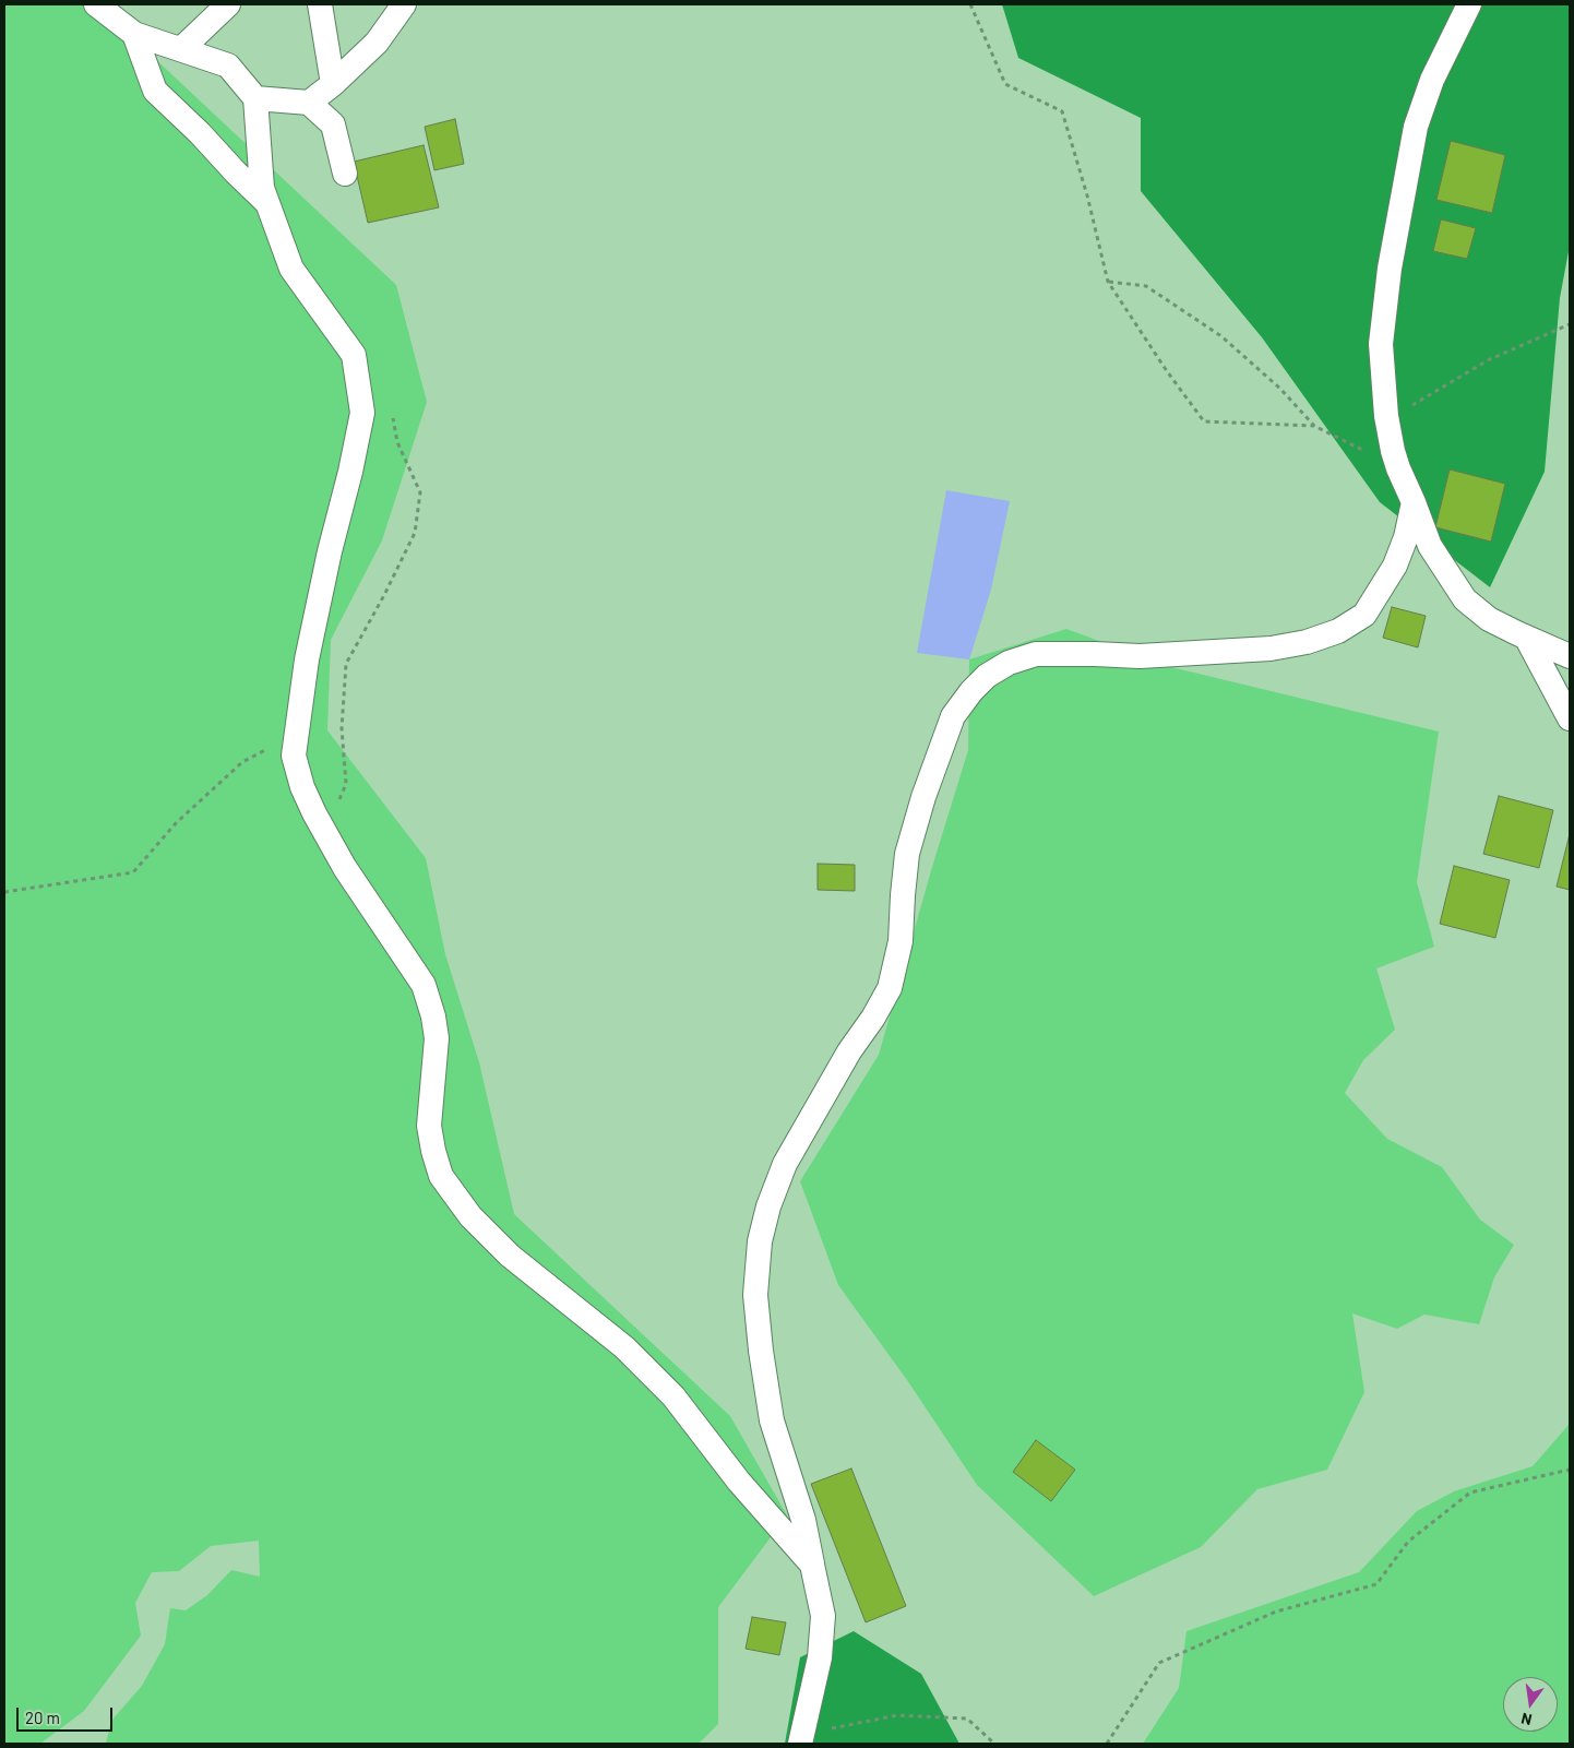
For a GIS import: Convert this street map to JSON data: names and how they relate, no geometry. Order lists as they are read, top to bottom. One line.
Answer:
{"scale_bar":"20 m","north":"bottom"}
